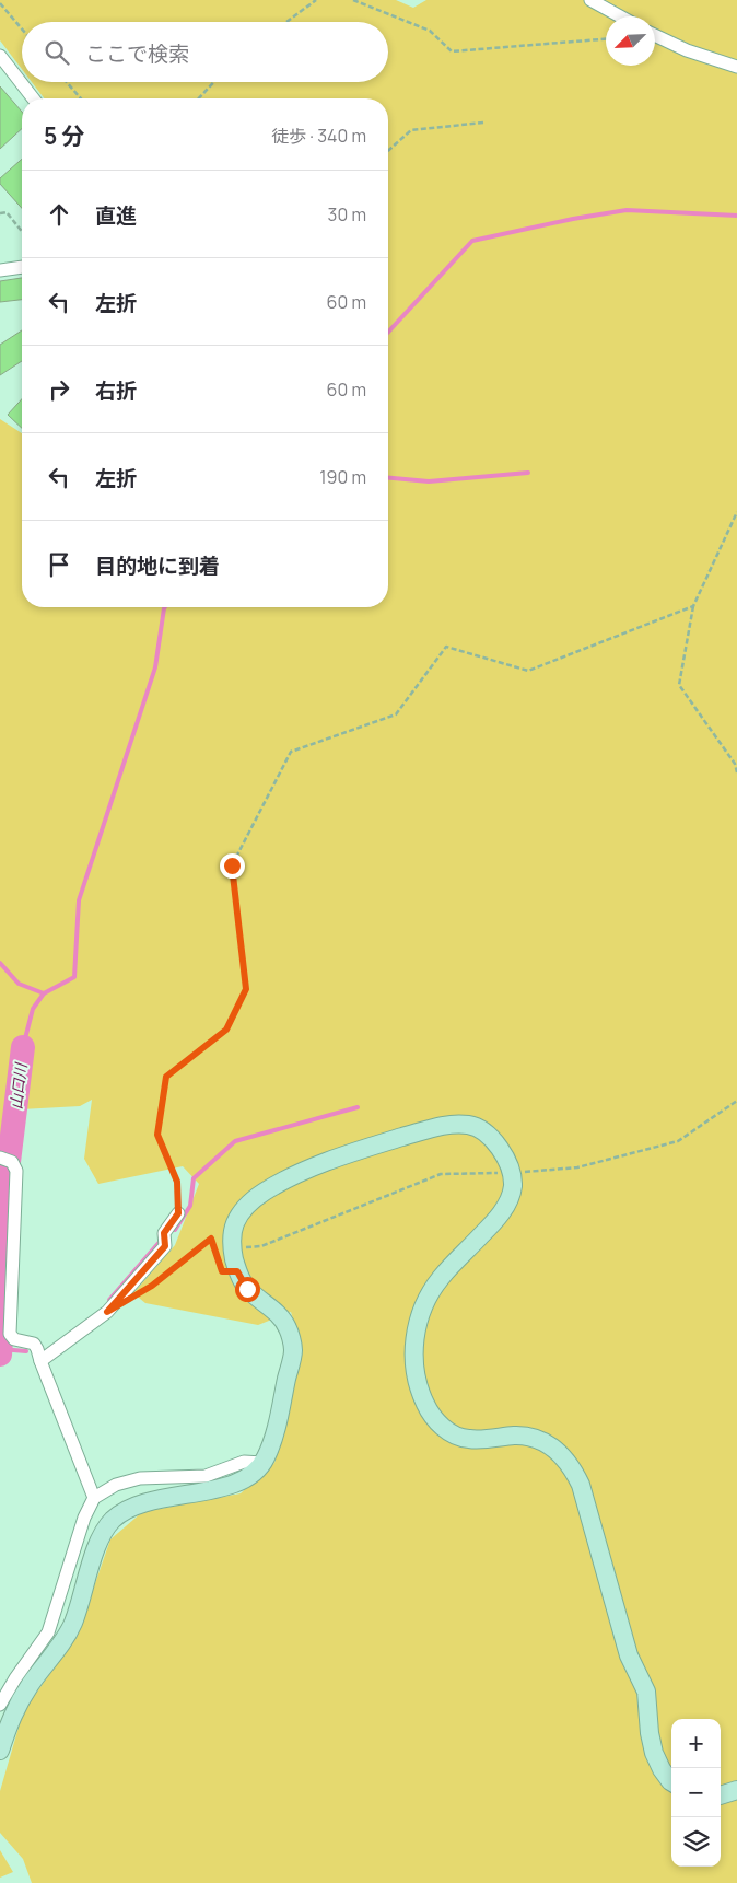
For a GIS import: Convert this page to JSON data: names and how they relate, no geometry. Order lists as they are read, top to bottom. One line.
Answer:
{"water":["山口川"],"north":"bottom left","page":{"search":"ここで検索","heading":["5 分","徒歩 · 340 m"],"list":[["直進","30 m"],["左折","60 m"],["右折","60 m"],["左折","190 m"],"目的地に到着"],"map_buttons":["+","−"]}}
